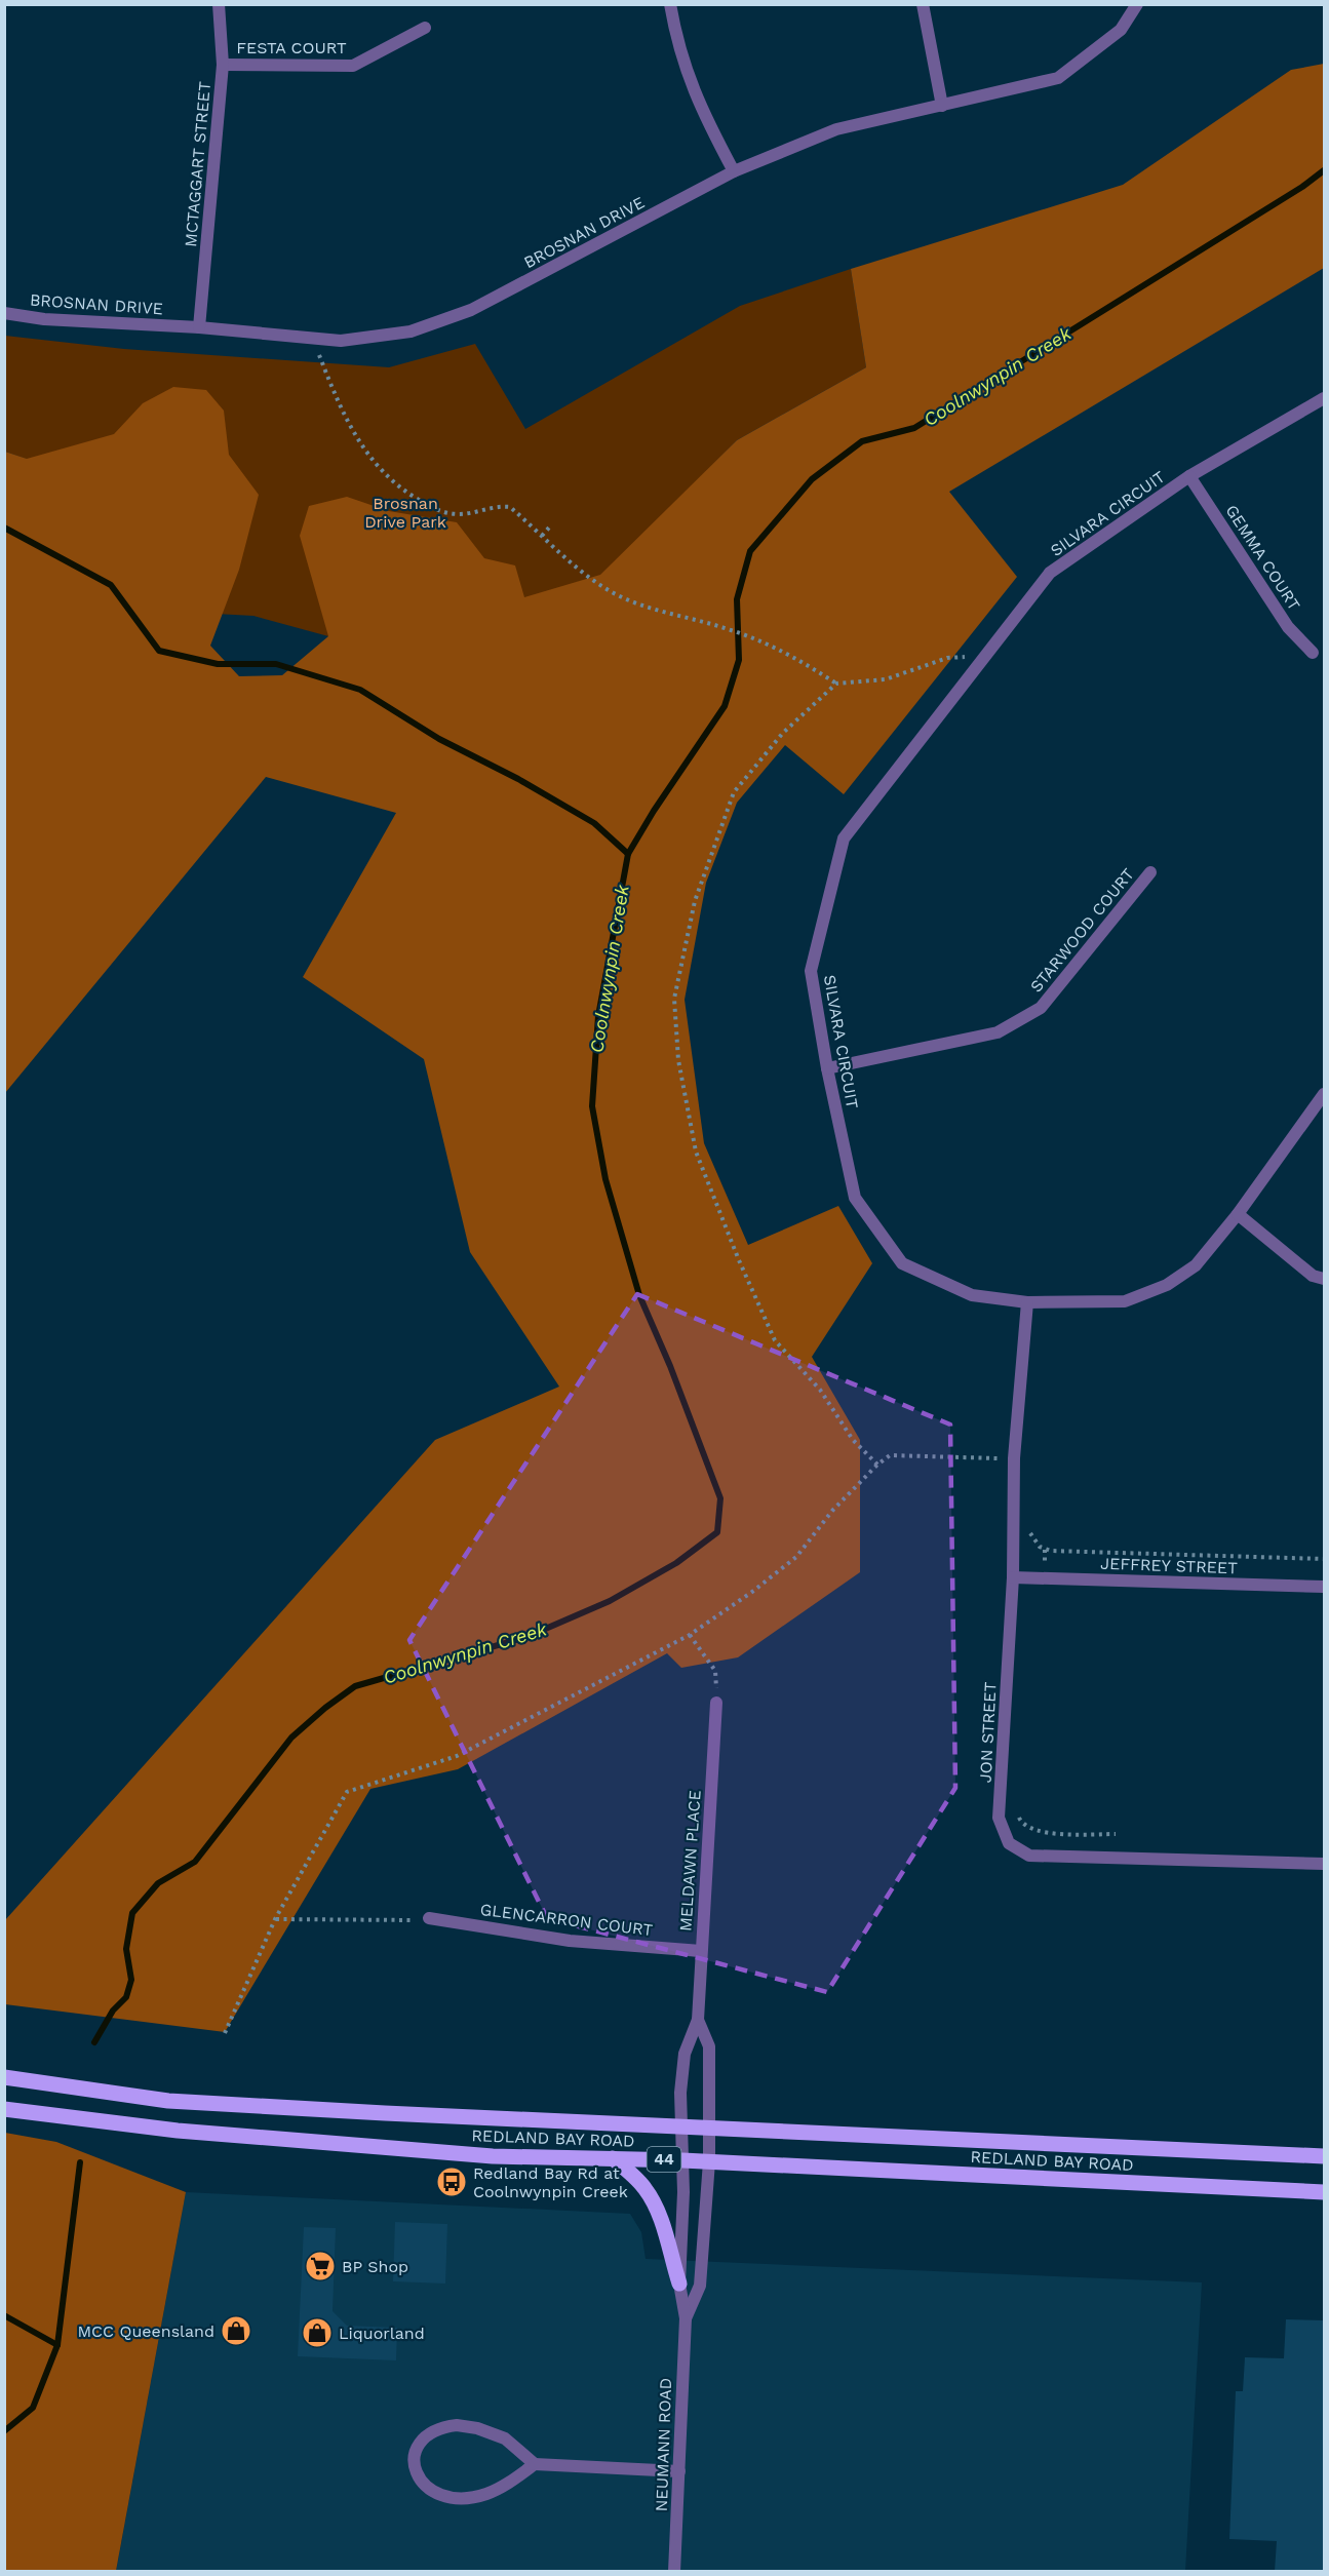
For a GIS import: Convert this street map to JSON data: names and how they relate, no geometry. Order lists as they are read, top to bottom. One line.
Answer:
{"streets":{"main road":["REDLAND BAY ROAD","44"],"street":["FESTA COURT","MCTAGGART STREET","BROSNAN DRIVE","SILVARA CIRCUIT","GEMMA COURT","STARWOOD COURT","JEFFREY STREET","JON STREET","MELDAWN PLACE","GLENCARRON COURT","NEUMANN ROAD"]},"crossings":[["FESTA COURT","MCTAGGART STREET"],["MCTAGGART STREET","BROSNAN DRIVE"],["SILVARA CIRCUIT","GEMMA COURT"],["SILVARA CIRCUIT","STARWOOD COURT"],["SILVARA CIRCUIT","JON STREET"],["JEFFREY STREET","JON STREET"],["MELDAWN PLACE","GLENCARRON COURT"],["MELDAWN PLACE","REDLAND BAY ROAD"],["MELDAWN PLACE","NEUMANN ROAD"],["REDLAND BAY ROAD","NEUMANN ROAD"]],"water":["Coolnwynpin Creek"],"parks":["Brosnan Drive Park"],"places":{"bus stop":["Redland Bay Rd at Coolnwynpin Creek"],"supermarket":["BP Shop"],"shop":["MCC Queensland","Liquorland"]}}
